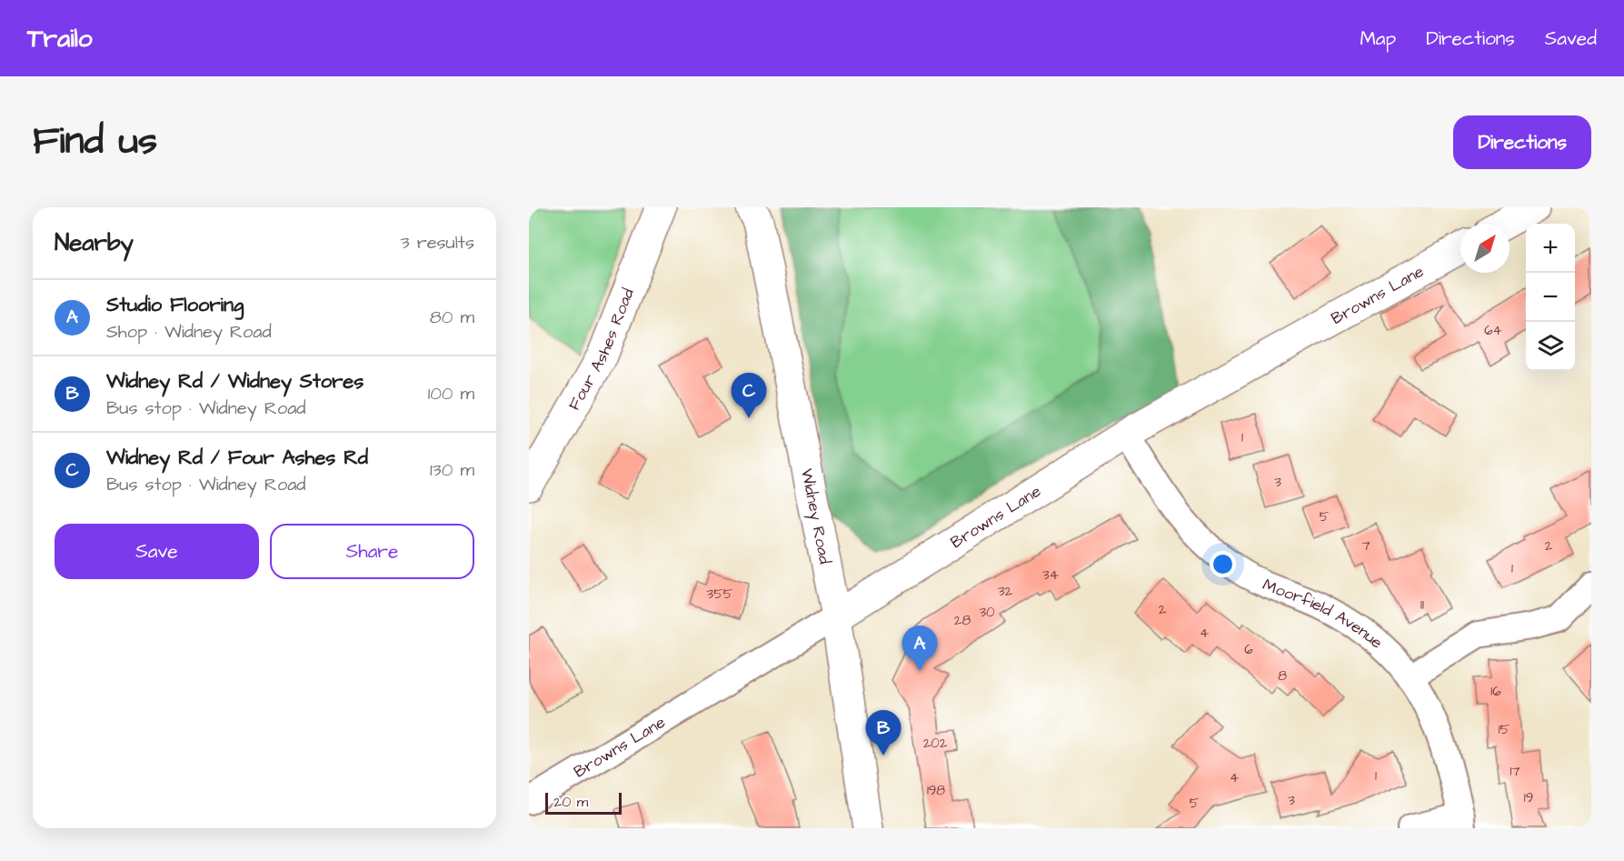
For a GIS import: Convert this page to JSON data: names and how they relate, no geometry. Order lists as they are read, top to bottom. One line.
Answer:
{"streets":{"street":["Browns Lane","Four Ashes Road","Widney Road","Moorfield Avenue"]},"crossings":[["Browns Lane","Widney Road"],["Browns Lane","Moorfield Avenue"]],"house_numbers":["64","1","3","5","7","2","1","34","32","355","11","2","30","28","4","6","8","16","15","202","17","1","4","198","19","3","5"],"scale_bar":"20 m","north":"top right","page":{"header":"Trailo","nav":["Map","Directions","Saved"],"title":"Find us","buttons":["Directions",["Save","Share"]],"heading":["Nearby","3 results"],"map_buttons":["+","−"],"list":[{"mark":"A","name":"Studio Flooring","note":"Shop · Widney Road","value":"80 m"},{"mark":"B","name":"Widney Rd / Widney Stores","note":"Bus stop · Widney Road","value":"100 m"},{"mark":"C","name":"Widney Rd / Four Ashes Rd","note":"Bus stop · Widney Road","value":"130 m"}],"pins":["C","A","B"],"scale":"20 m"}}
